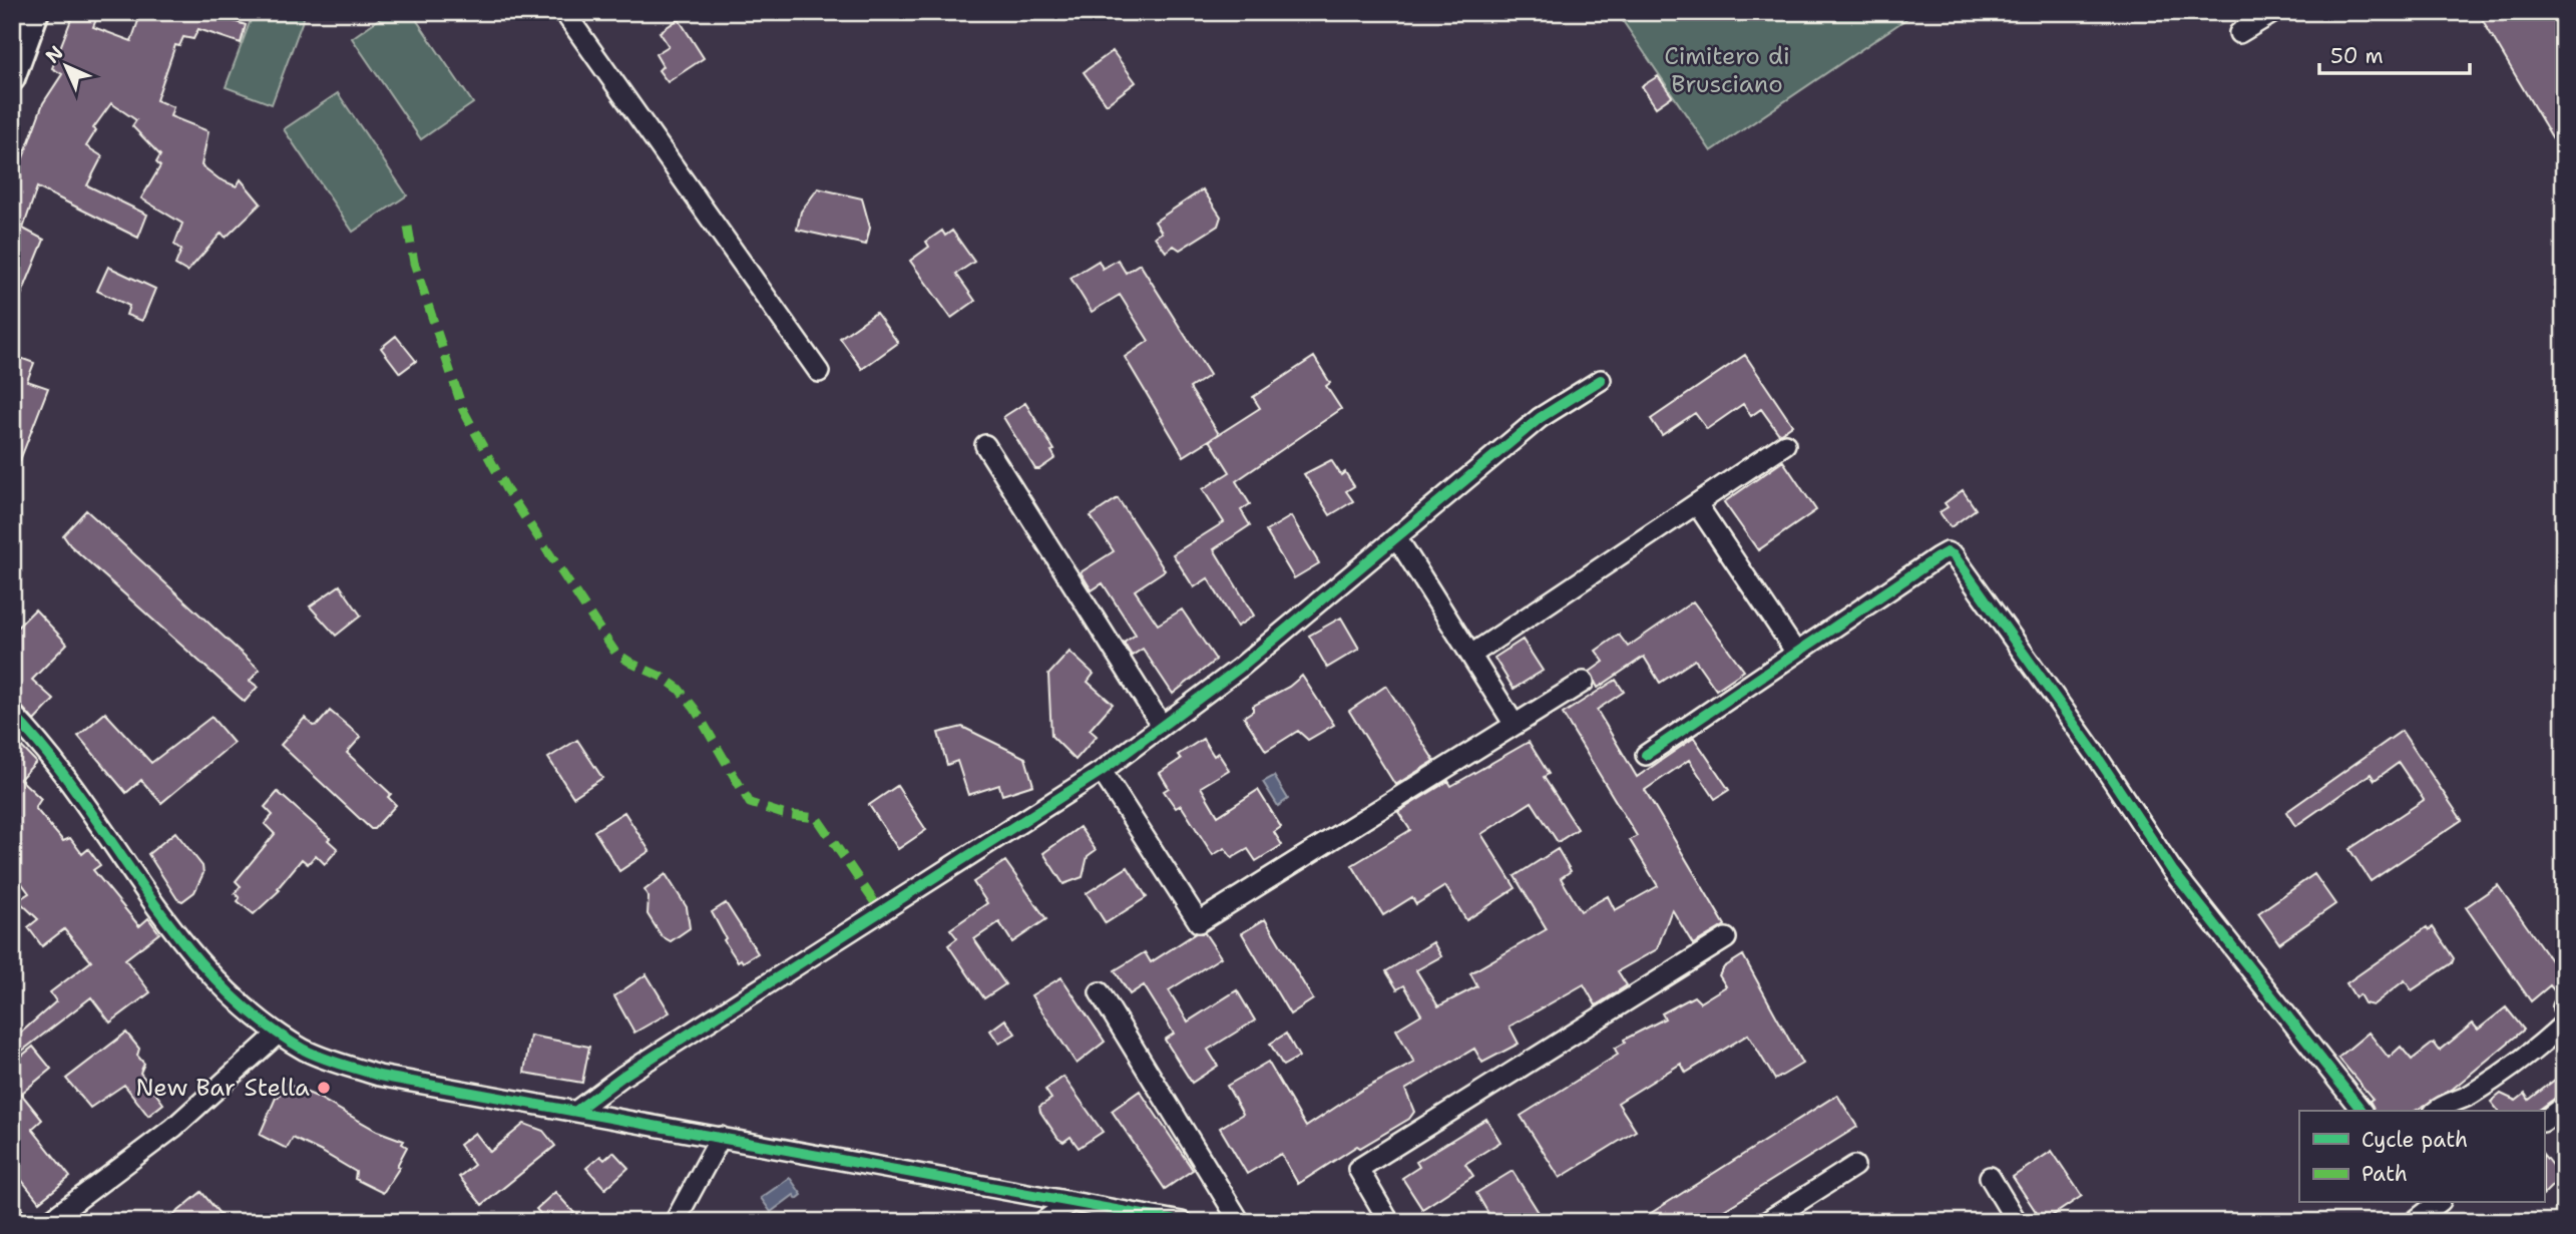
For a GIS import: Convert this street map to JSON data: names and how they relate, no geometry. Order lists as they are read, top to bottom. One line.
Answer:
{"parks":["Cimitero di Brusciano"],"places":["New Bar Stella"],"legend":["Cycle path","Path"],"scale_bar":"50 m","north":"top left"}
